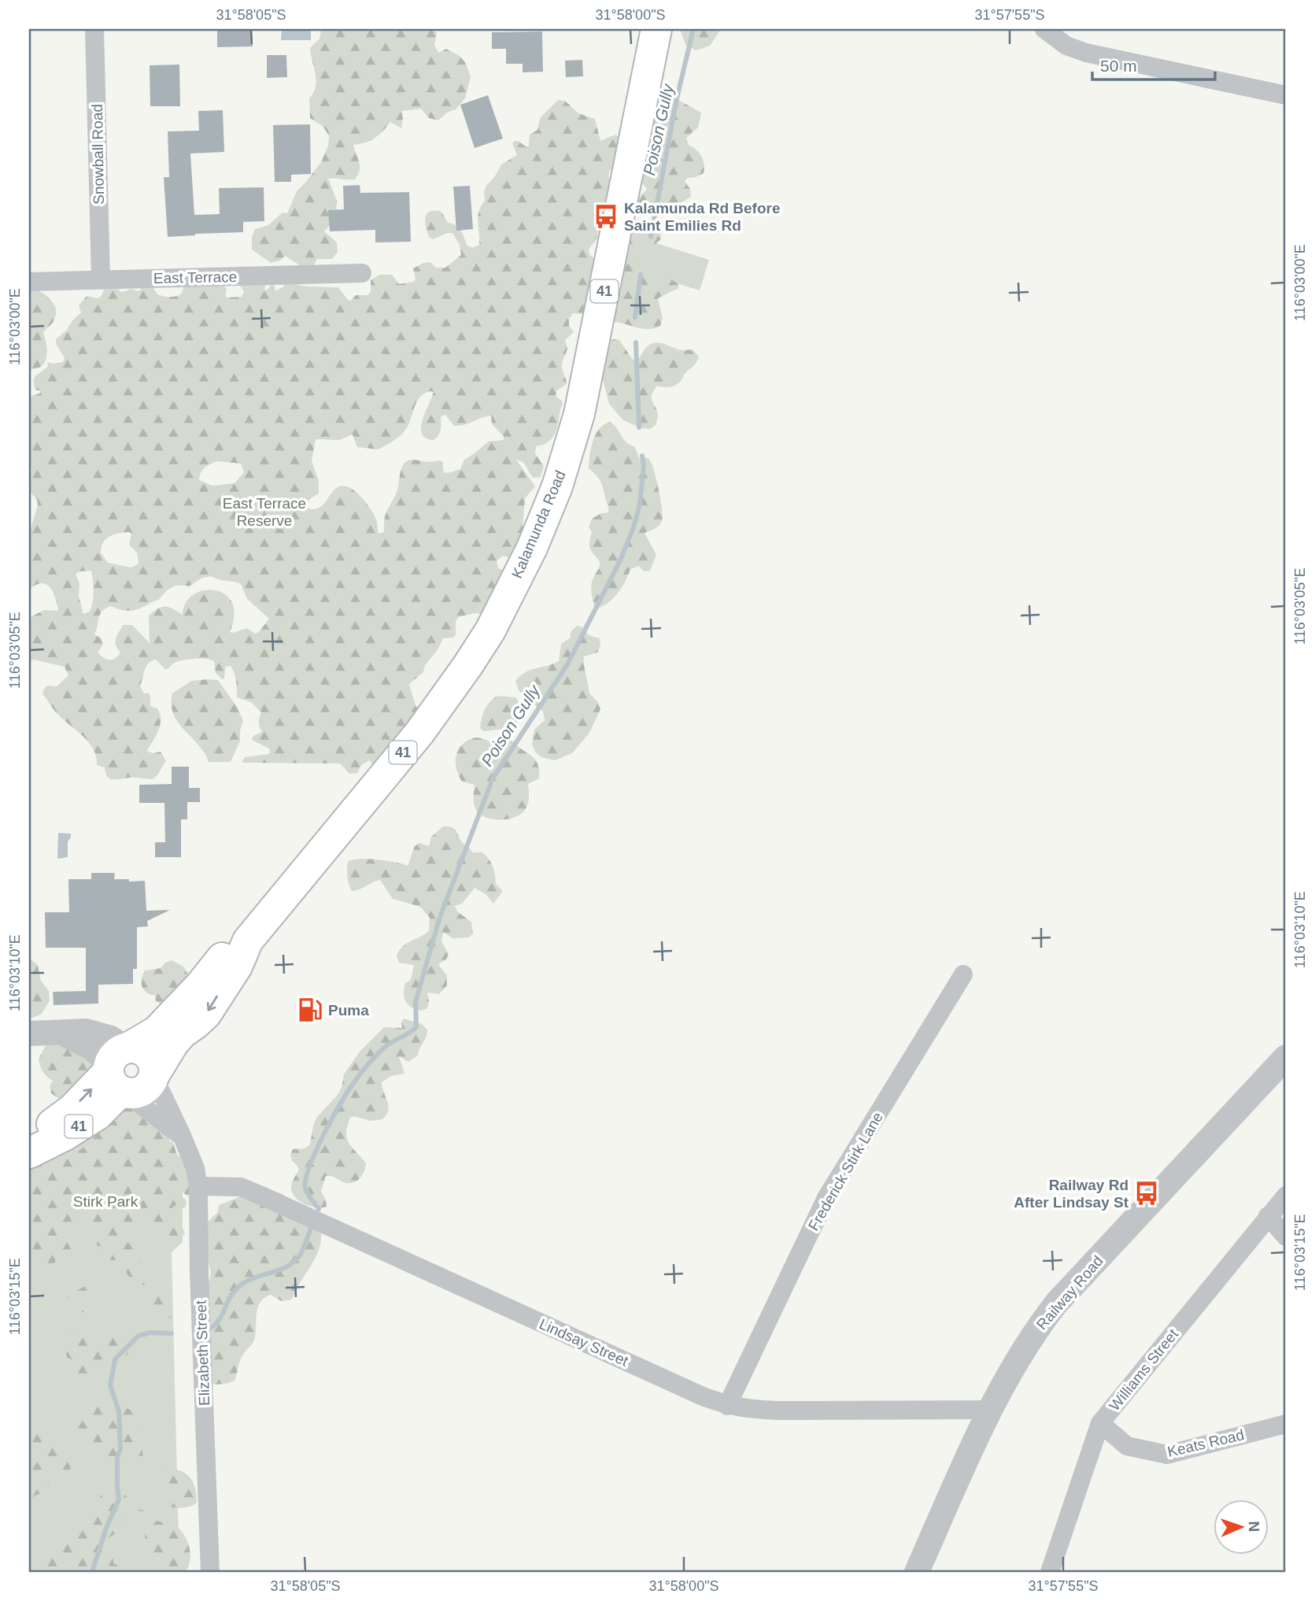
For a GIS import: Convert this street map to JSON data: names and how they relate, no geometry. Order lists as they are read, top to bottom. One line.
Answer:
{"streets":{"main road":["41","Kalamunda Road"],"street":["Snowball Road","East Terrace","Frederick Stirk Lane","Railway Road","Lindsay Street","Elizabeth Street","Williams Street","Keats Road"]},"crossings":[["Snowball Road","East Terrace"],["41","Kalamunda Road"],["41","Elizabeth Street"],["Kalamunda Road","Elizabeth Street"],["Frederick Stirk Lane","Lindsay Street"],["Railway Road","Lindsay Street"],["Lindsay Street","Elizabeth Street"],["Williams Street","Keats Road"]],"water":["Poison Gully"],"parks":["East Terrace Reserve","Stirk Park"],"places":{"bus stop":["Kalamunda Rd Before Saint Emilies Rd","Railway Rd After Lindsay St"],"fuel station":["Puma"]},"scale_bar":"50 m","north":"right","coordinates":["31°58'05\"S","31°58'00\"S","31°57'55\"S","116°03'00\"E","116°03'05\"E","116°03'10\"E","116°03'15\"E"]}
